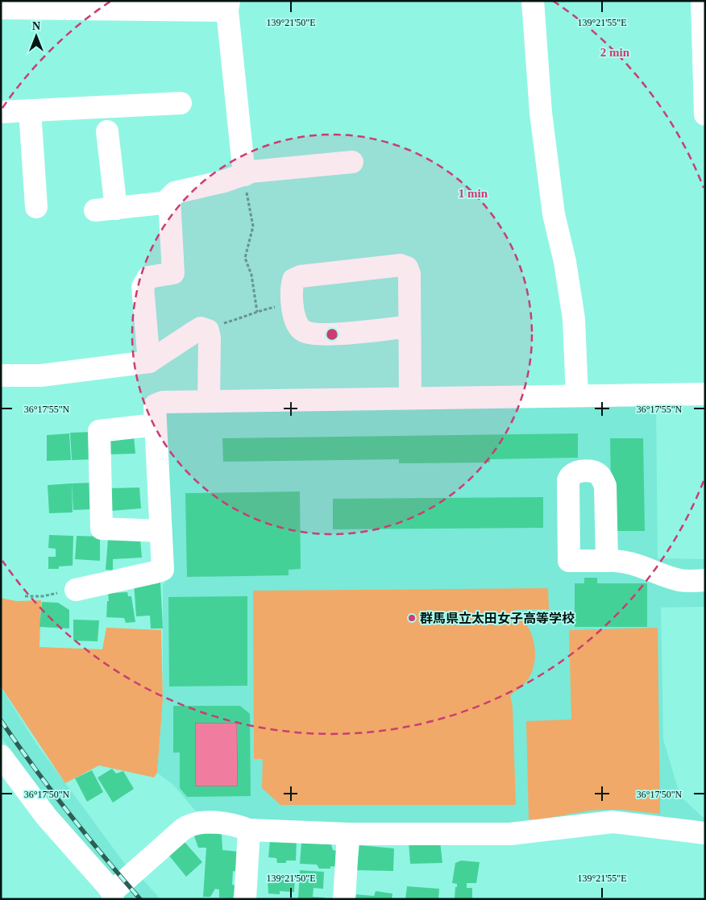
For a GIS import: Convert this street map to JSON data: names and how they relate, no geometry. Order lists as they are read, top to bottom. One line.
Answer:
{"places":["群馬県立太田女子高等学校"],"north":"top","coordinates":["139°21'50\"E","139°21'55\"E","36°17'55\"N","36°17'50\"N"],"rings":["2 min","1 min"]}
